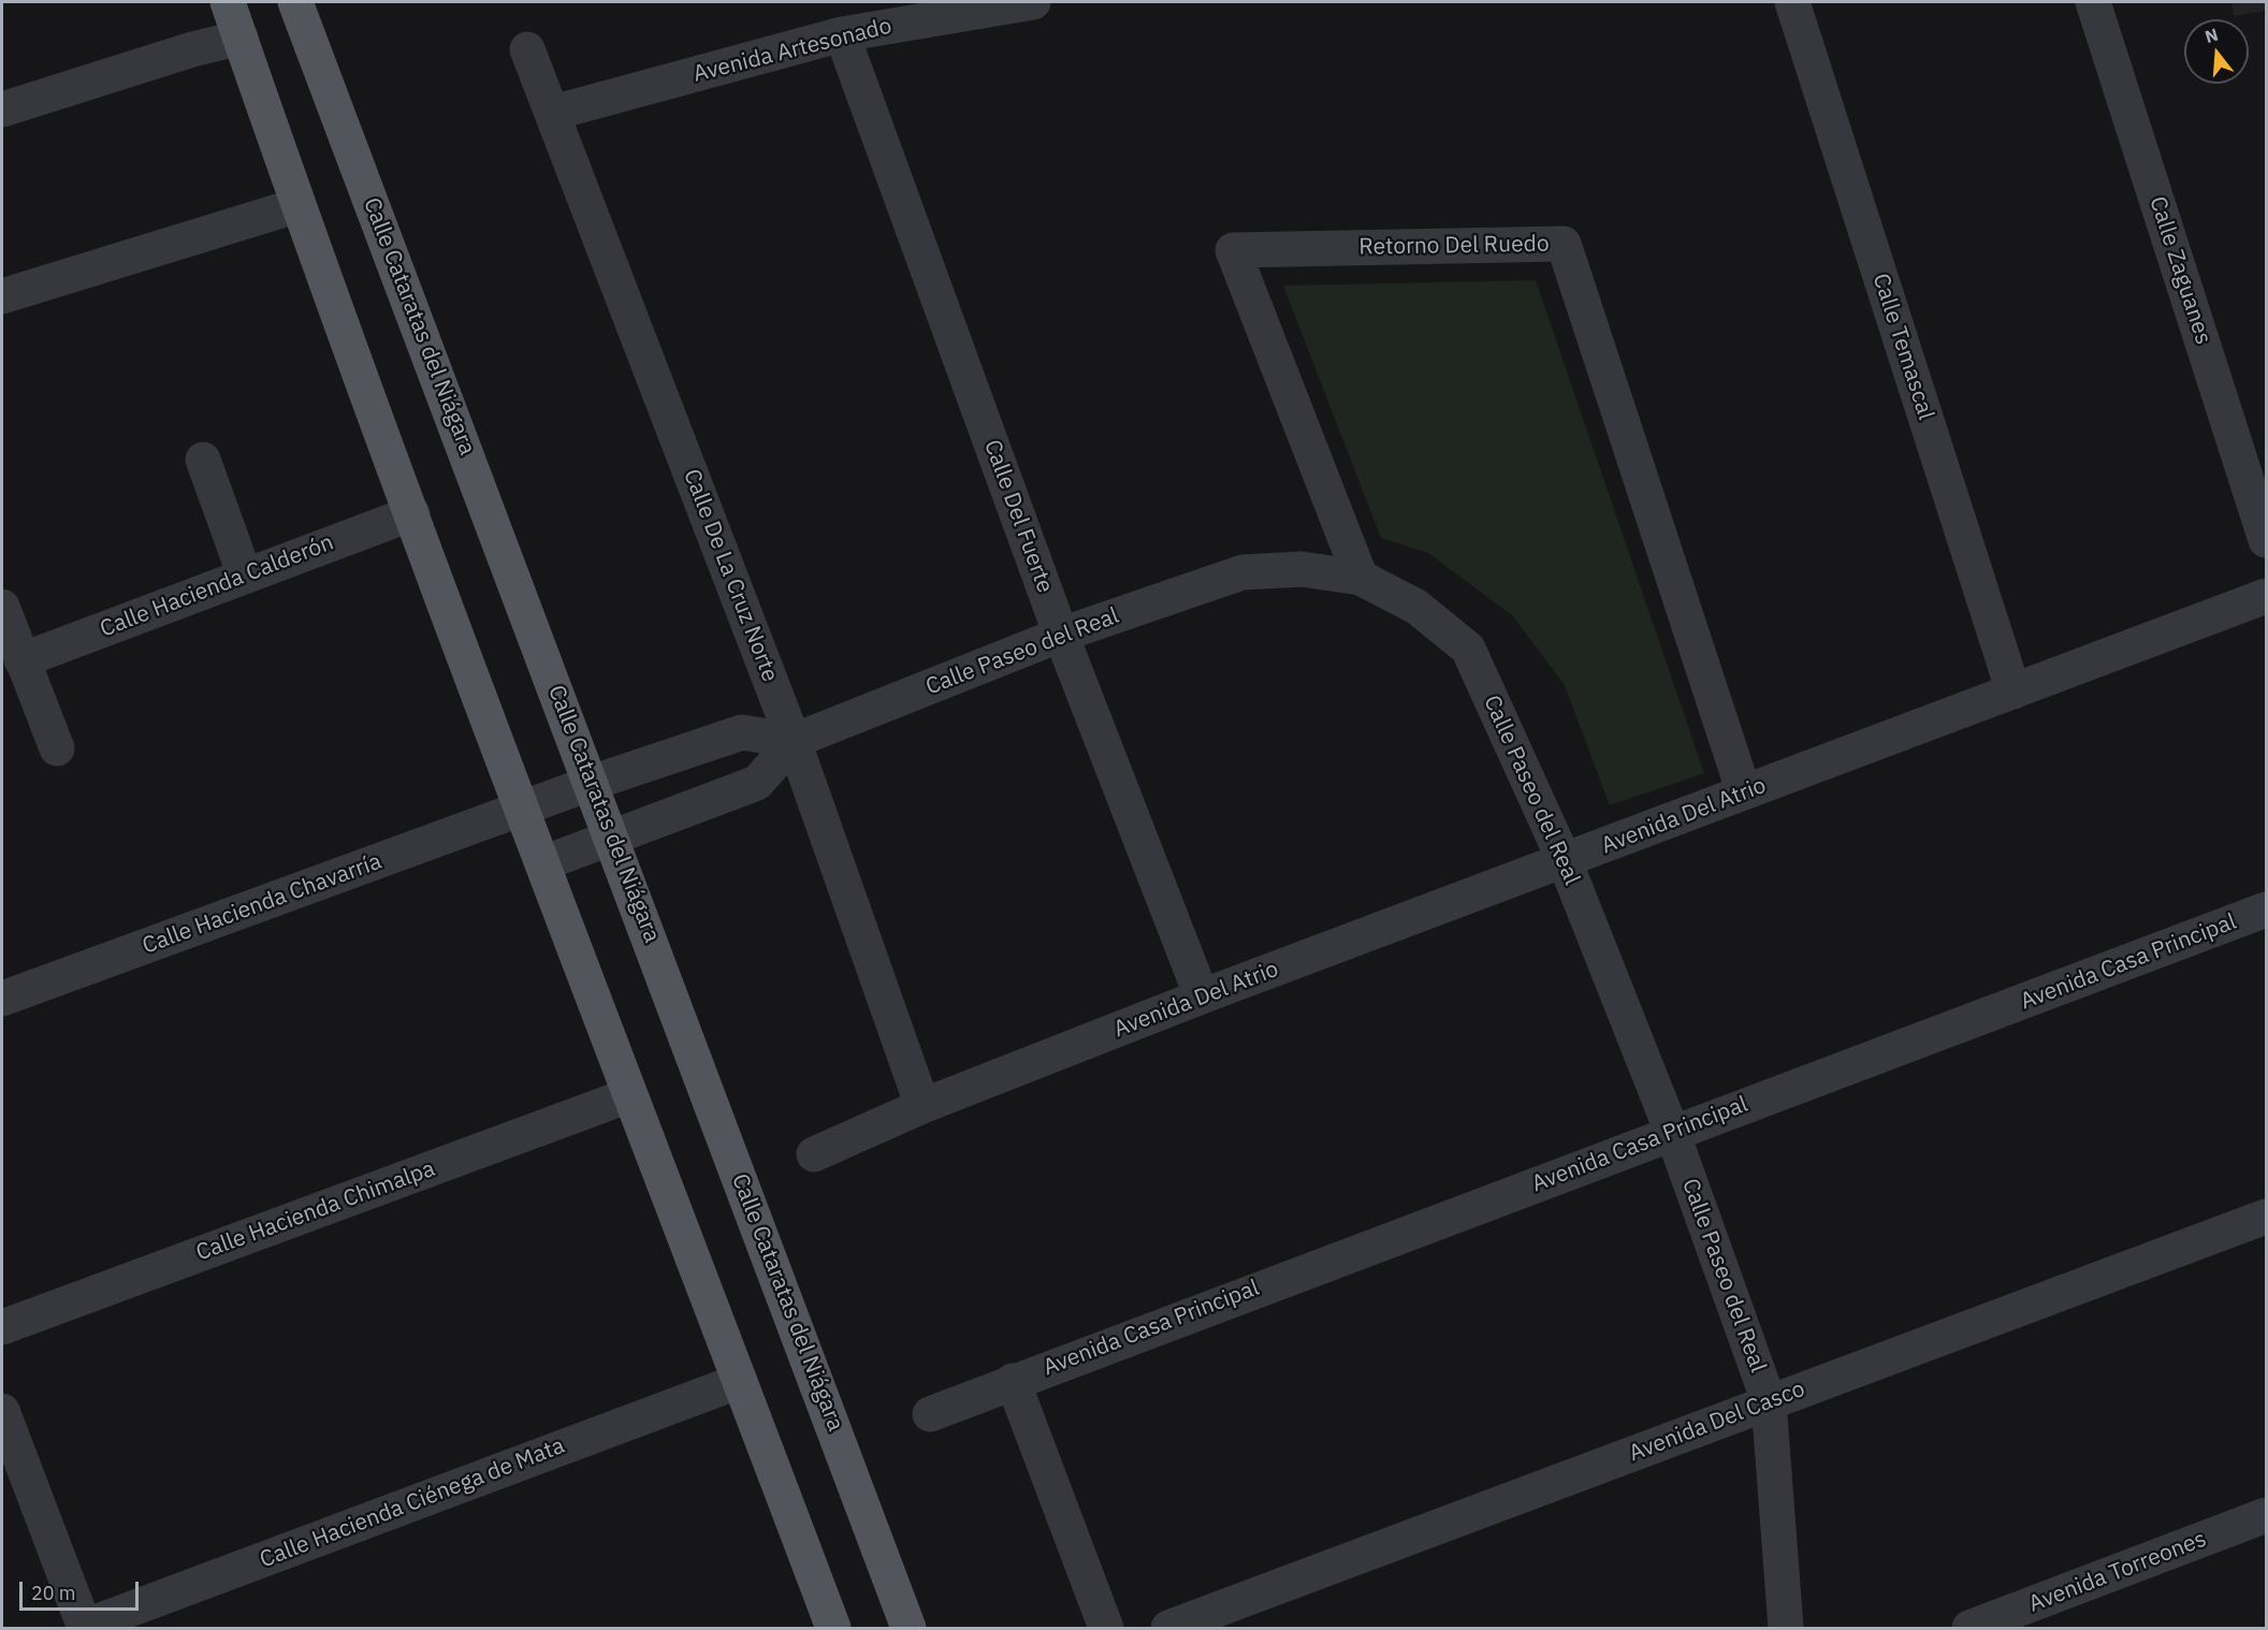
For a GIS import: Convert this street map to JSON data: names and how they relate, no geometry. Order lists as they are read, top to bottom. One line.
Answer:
{"streets":{"main road":["Calle Cataratas del Niágara"],"street":["Avenida Artesonado","Retorno Del Ruedo","Calle Zaguanes","Calle Temascal","Calle Del Fuerte","Calle De La Cruz Norte","Calle Hacienda Calderón","Calle Paseo del Real","Avenida Del Atrio","Calle Hacienda Chavarría","Avenida Casa Principal","Calle Hacienda Chimalpa","Avenida Del Casco","Calle Hacienda Ciénega de Mata","Avenida Torreones"]},"crossings":[["Avenida Artesonado","Calle Del Fuerte"],["Avenida Artesonado","Calle De La Cruz Norte"],["Retorno Del Ruedo","Calle Paseo del Real"],["Retorno Del Ruedo","Avenida Del Atrio"],["Calle Cataratas del Niágara","Calle Paseo del Real"],["Calle Temascal","Avenida Del Atrio"],["Calle Del Fuerte","Calle Paseo del Real"],["Calle Del Fuerte","Avenida Del Atrio"],["Calle De La Cruz Norte","Calle Paseo del Real"],["Calle De La Cruz Norte","Avenida Del Atrio"],["Calle Paseo del Real","Avenida Del Atrio"],["Calle Paseo del Real","Avenida Casa Principal"],["Calle Paseo del Real","Avenida Del Casco"]],"scale_bar":"20 m","north":"top"}
